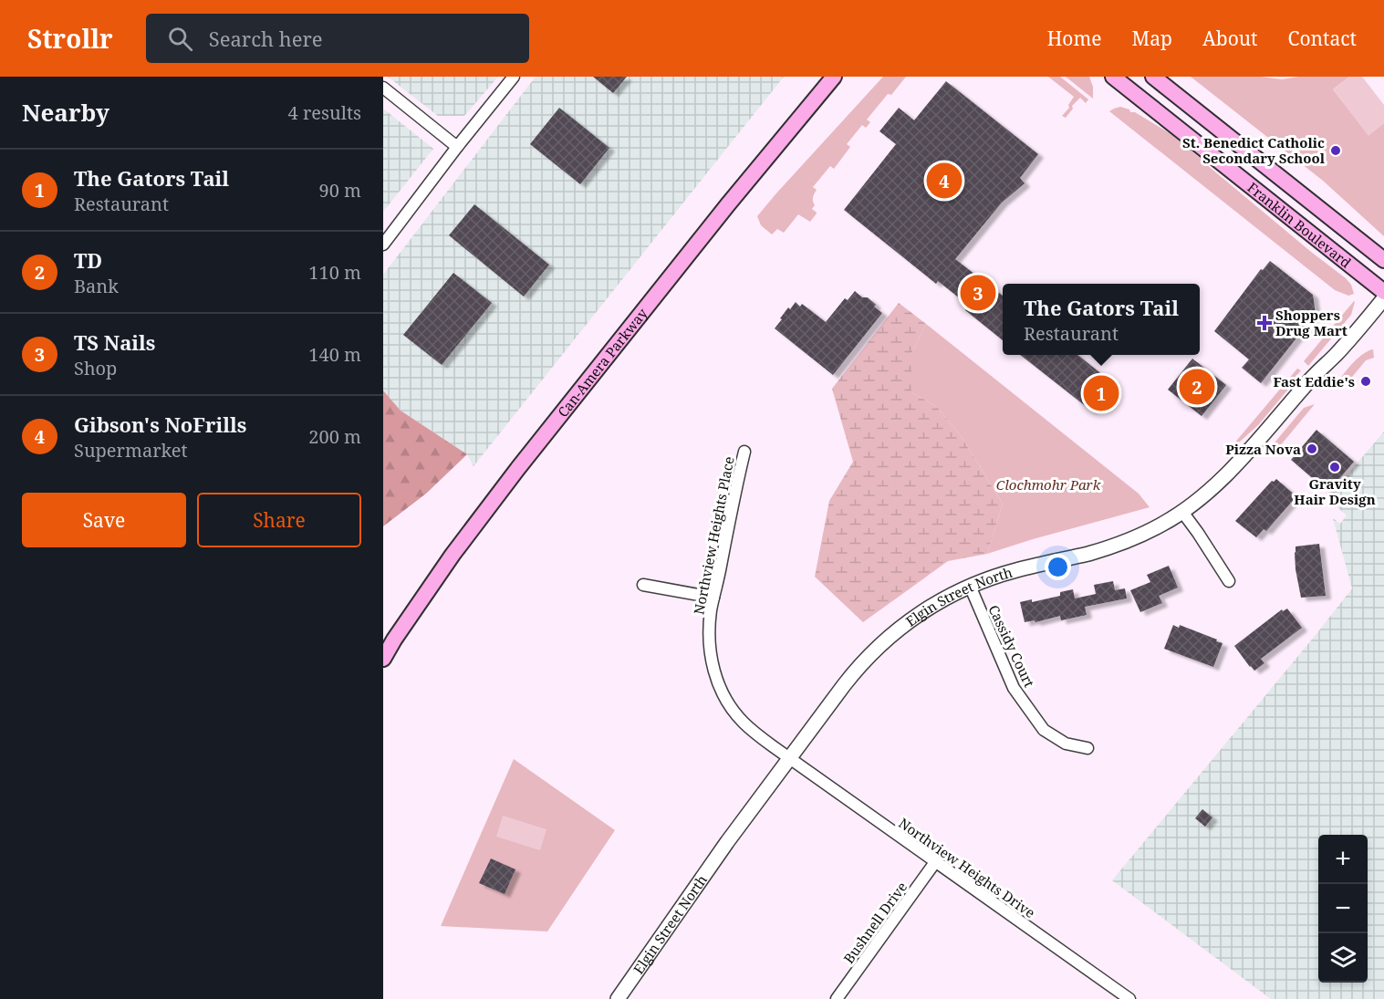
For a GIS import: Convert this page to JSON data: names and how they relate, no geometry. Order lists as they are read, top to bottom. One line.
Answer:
{"streets":{"main road":["Franklin Boulevard","Can-Amera Parkway"],"street":["Northview Heights Place","Elgin Street North","Cassidy Court","Northview Heights Drive","Bushnell Drive"]},"crossings":[["Northview Heights Place","Elgin Street North"],["Northview Heights Place","Northview Heights Drive"],["Elgin Street North","Cassidy Court"],["Elgin Street North","Northview Heights Drive"],["Northview Heights Drive","Bushnell Drive"]],"parks":["Clochmohr Park"],"places":{"other":["St. Benedict Catholic Secondary School","Fast Eddie's","Pizza Nova","Gravity Hair Design"],"health":["Shoppers Drug Mart"]},"page":{"header":"Strollr","search":"Search here","nav":["Home","Map","About","Contact"],"heading":["Nearby","4 results"],"list":[{"mark":"1","name":"The Gators Tail","note":"Restaurant","value":"90 m"},{"mark":"2","name":"TD","note":"Bank","value":"110 m"},{"mark":"3","name":"TS Nails","note":"Shop","value":"140 m"},{"mark":"4","name":"Gibson's NoFrills","note":"Supermarket","value":"200 m"}],"pins":["4","3","2","1"],"popup":["The Gators Tail","Restaurant"],"buttons":["Save","Share"],"map_buttons":["+","−"]}}
